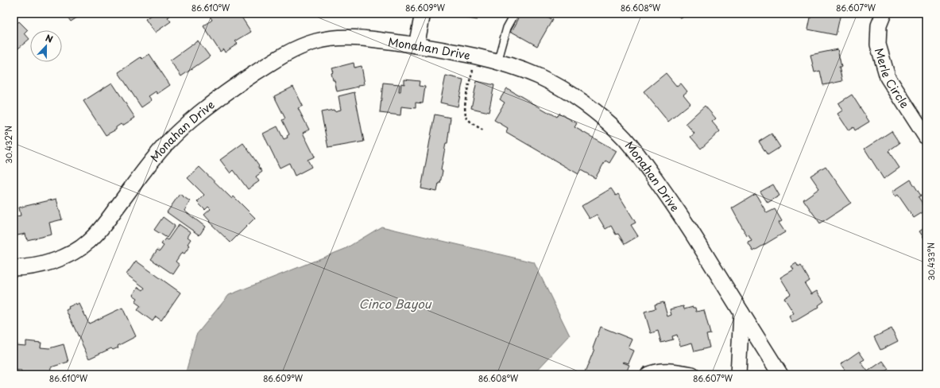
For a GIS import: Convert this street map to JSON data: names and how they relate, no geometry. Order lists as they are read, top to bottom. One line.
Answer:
{"streets":{"street":["Monahan Drive","Merle Circle"]},"water":["Cinco Bayou"],"north":"top","coordinates":["86.610°W","86.609°W","86.608°W","86.607°W","30.432°N","30.433°N"]}
